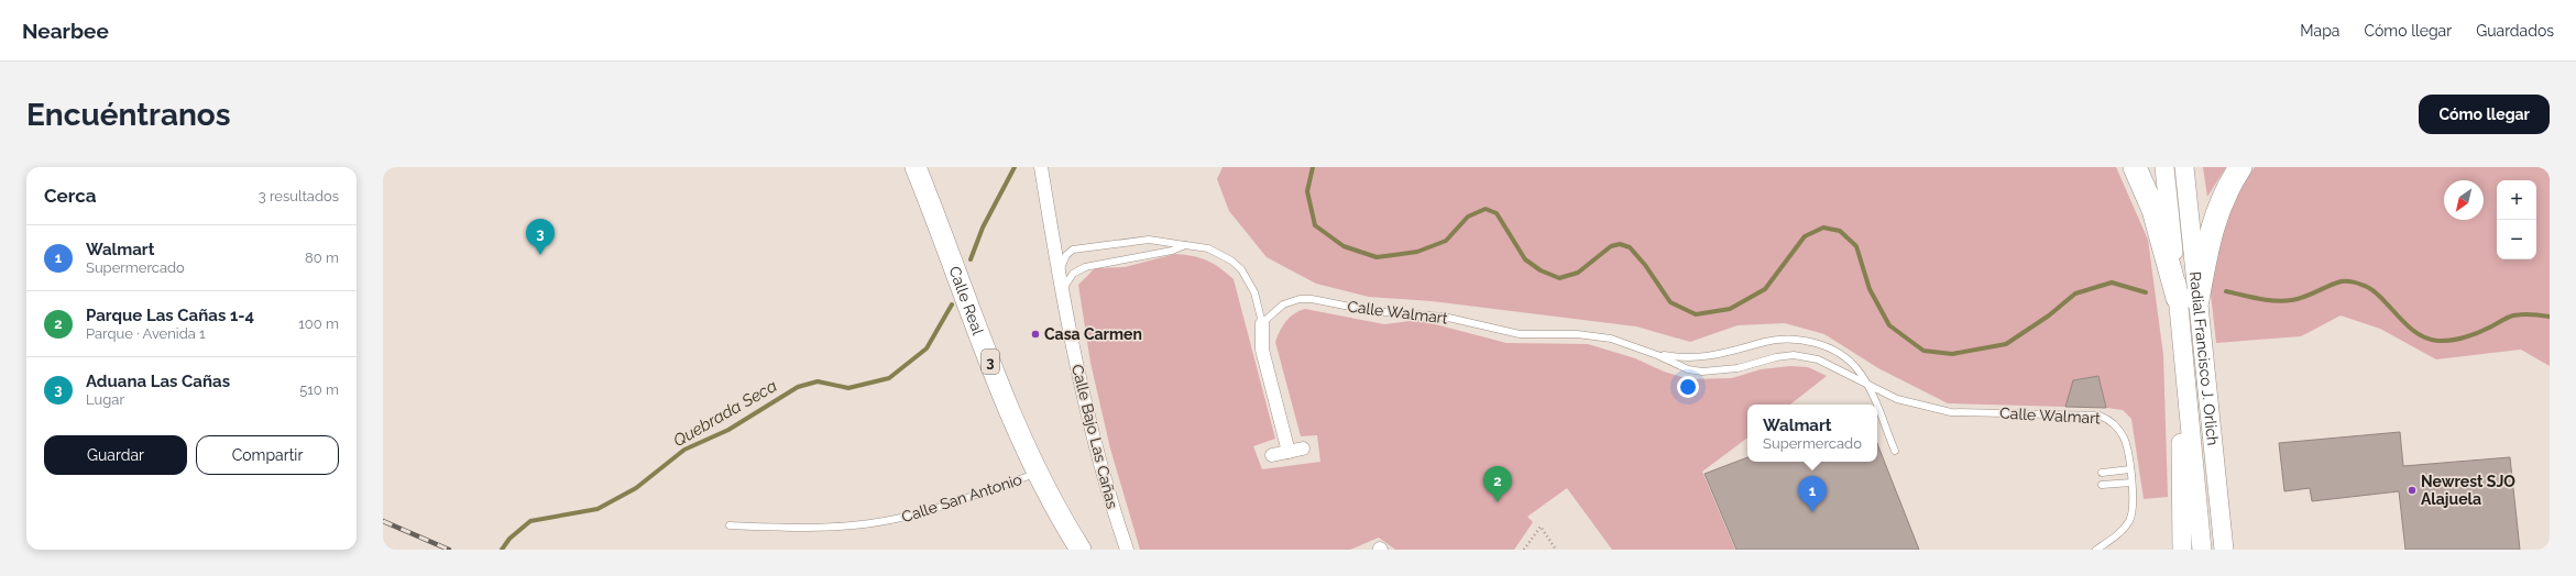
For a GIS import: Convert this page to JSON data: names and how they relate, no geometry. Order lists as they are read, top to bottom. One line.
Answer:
{"streets":{"main road":["Calle Real","Radial Francisco J. Orlich","3"],"street":["Calle Bajo Las Cañas"],"lane":["Calle Walmart","Calle San Antonio"]},"crossings":[["Calle Real","Calle San Antonio"]],"water":["Quebrada Seca"],"places":["Casa Carmen","Newrest SJO Alajuela"],"north":"bottom left","page":{"header":"Nearbee","nav":["Mapa","Cómo llegar","Guardados"],"buttons":["Cómo llegar",["Guardar","Compartir"]],"title":"Encuéntranos","heading":["Cerca","3 resultados"],"map_buttons":["+","−"],"pins":["3","2","1"],"list":[{"mark":"1","name":"Walmart","note":"Supermercado","value":"80 m"},{"mark":"2","name":"Parque Las Cañas 1-4","note":"Parque · Avenida 1","value":"100 m"},{"mark":"3","name":"Aduana Las Cañas","note":"Lugar","value":"510 m"}],"popup":["Walmart","Supermercado"]}}
